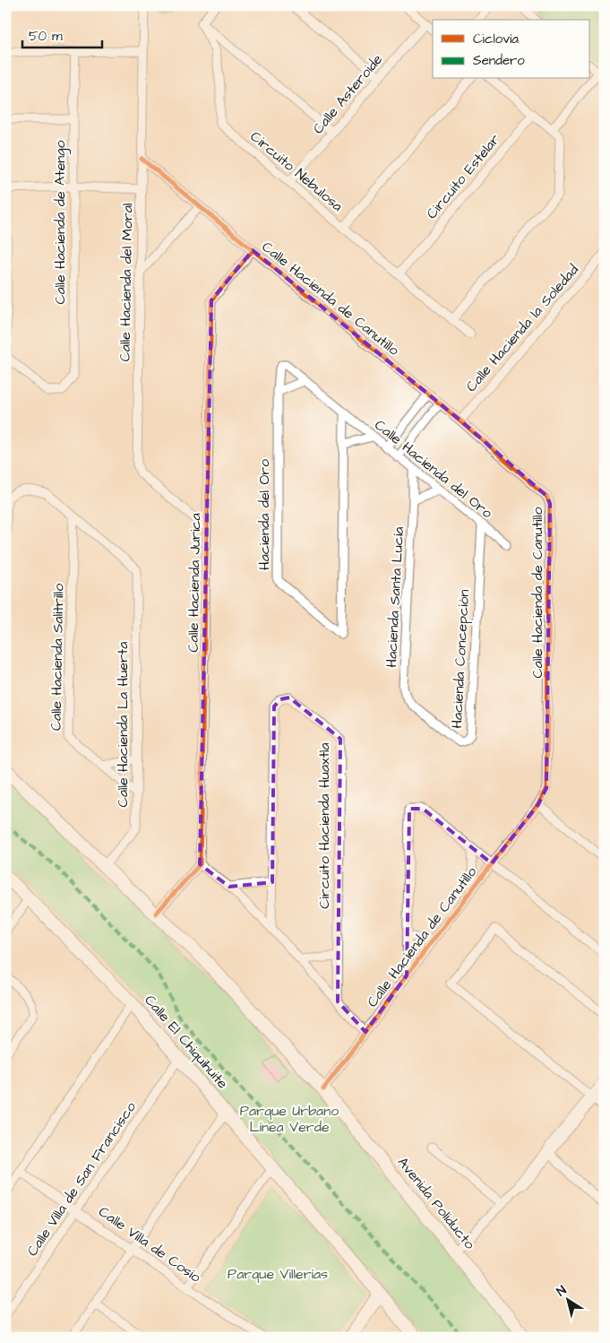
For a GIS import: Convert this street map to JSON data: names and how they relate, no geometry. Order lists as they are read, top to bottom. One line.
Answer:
{"streets":{"main road":["Calle El Chiquihuite","Avenida Poliducto"],"street":["Calle Asteroide","Circuito Nebulosa","Circuito Estelar","Calle Hacienda de Atengo","Calle Hacienda del Moral","Calle Hacienda de Canutillo","Calle Hacienda la Soledad","Calle Hacienda del Oro","Hacienda del Oro","Calle Hacienda Jurica","Hacienda Santa Lucía","Calle Hacienda Salitrillo","Hacienda Concepción","Calle Hacienda La Huerta","Circuito Hacienda Huaxtla","Calle Villa de San Francisco","Calle Villa de Cosío"]},"crossings":[["Calle Asteroide","Circuito Nebulosa"],["Calle Hacienda del Moral","Calle Hacienda de Canutillo"],["Calle Hacienda del Moral","Calle Hacienda Jurica"],["Calle Hacienda de Canutillo","Calle Hacienda la Soledad"],["Calle Hacienda de Canutillo","Calle Hacienda Jurica"],["Calle Hacienda de Canutillo","Avenida Poliducto"],["Calle Hacienda del Oro","Hacienda del Oro"],["Calle Hacienda del Oro","Hacienda Santa Lucía"],["Calle Hacienda del Oro","Hacienda Concepción"],["Hacienda Santa Lucía","Hacienda Concepción"],["Calle Hacienda Salitrillo","Calle Hacienda La Huerta"],["Calle Hacienda La Huerta","Avenida Poliducto"],["Calle El Chiquihuite","Calle Villa de San Francisco"],["Calle Villa de San Francisco","Calle Villa de Cosío"]],"parks":["Parque Urbano Línea Verde","Parque Villerías"],"legend":["Ciclovía","Sendero"],"scale_bar":"50 m","north":"top left"}
